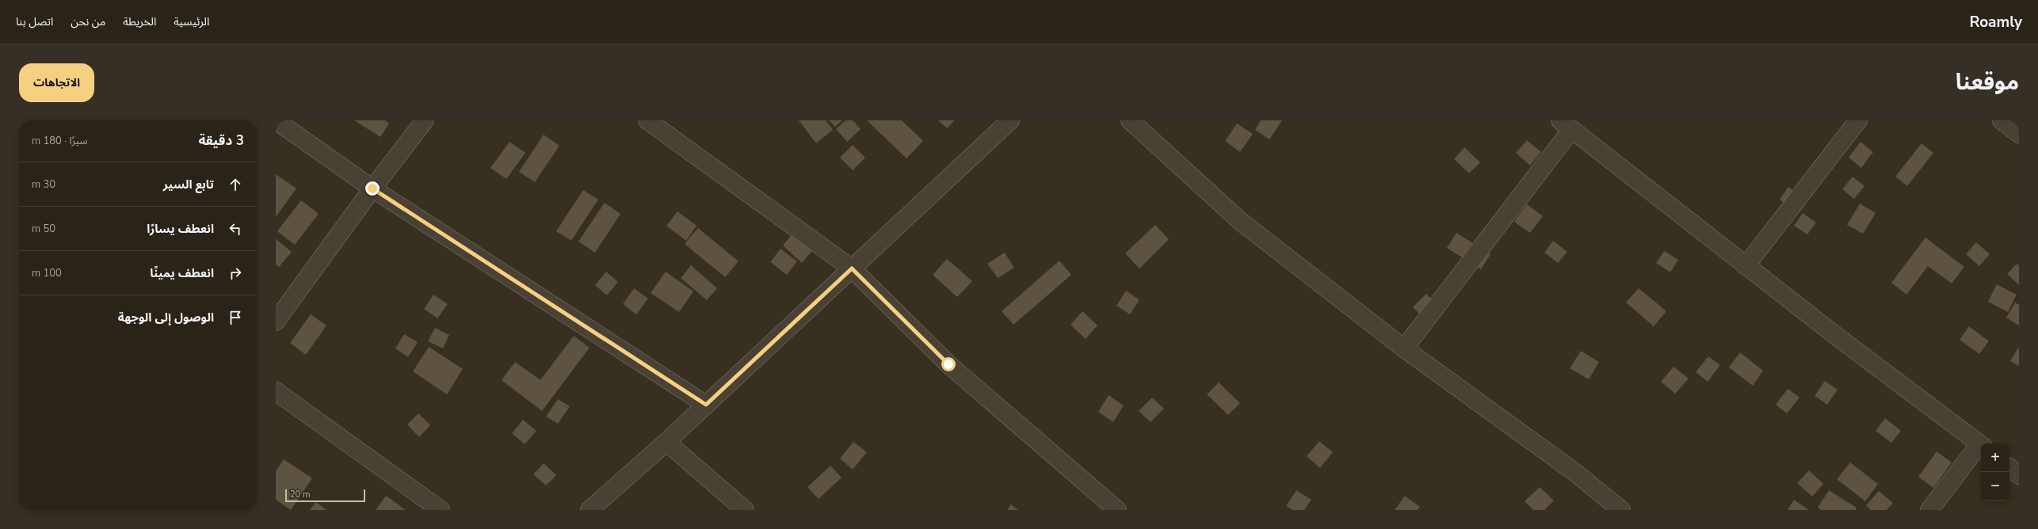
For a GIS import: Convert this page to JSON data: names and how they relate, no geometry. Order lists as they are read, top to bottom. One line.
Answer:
{"scale_bar":"20 m","page":{"header":"Roamly","nav":["الرئيسية","الخريطة","من نحن","اتصل بنا"],"title":"موقعنا","buttons":"الاتجاهات","heading":["3 دقيقة","سيرًا · 180 m"],"list":[["تابع السير","30 m"],["انعطف يسارًا","50 m"],["انعطف يمينًا","100 m"],"الوصول إلى الوجهة"],"map_buttons":["+","−"],"scale":"20 m"}}
